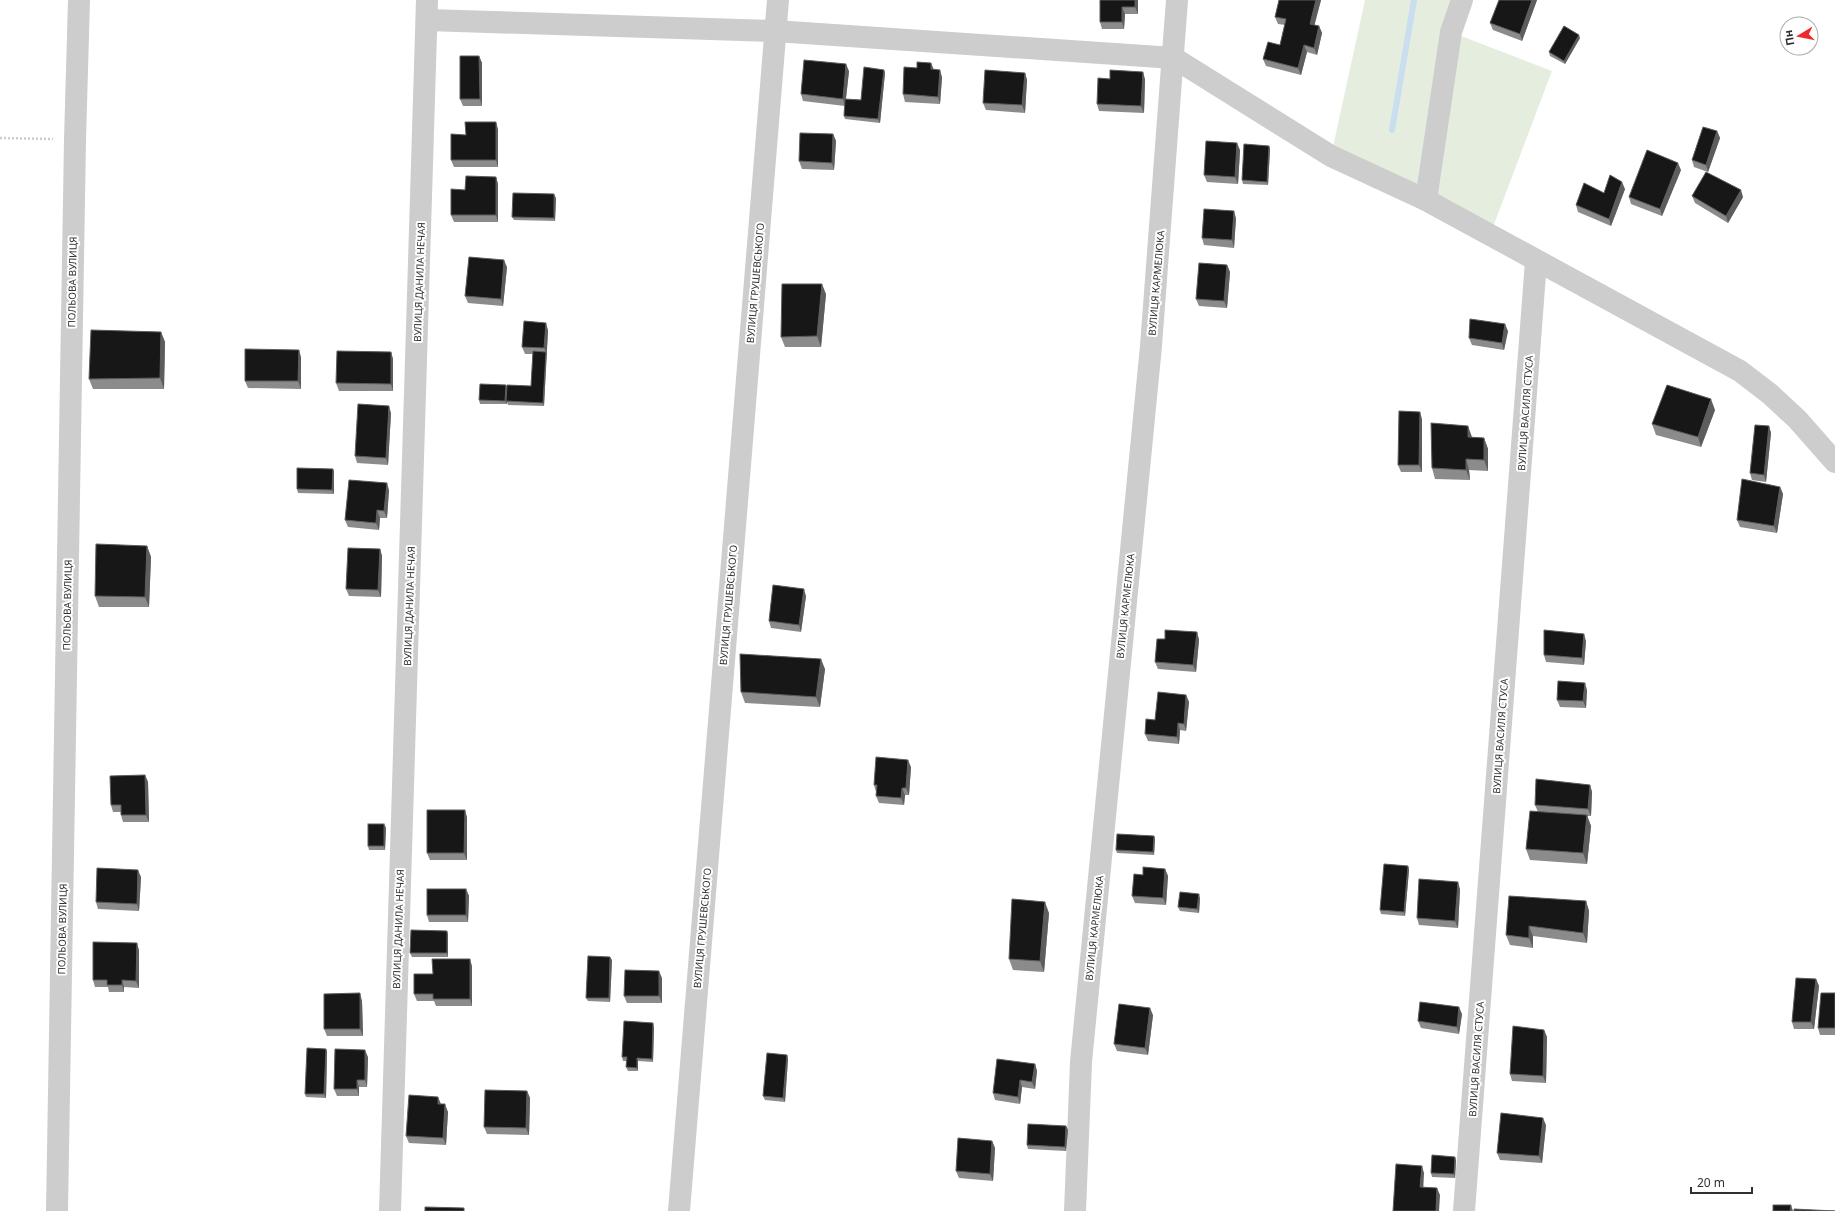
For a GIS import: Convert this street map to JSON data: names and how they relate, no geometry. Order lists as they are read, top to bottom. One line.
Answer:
{"streets":{"street":["ПОЛЬОВА ВУЛИЦЯ","ВУЛИЦЯ ДАНИЛА НЕЧАЯ","ВУЛИЦЯ ГРУШЕВСЬКОГО","ВУЛИЦЯ КАРМЕЛЮКА","ВУЛИЦЯ ВАСИЛЯ СТУСА"]},"scale_bar":"20 m","north":"left"}
